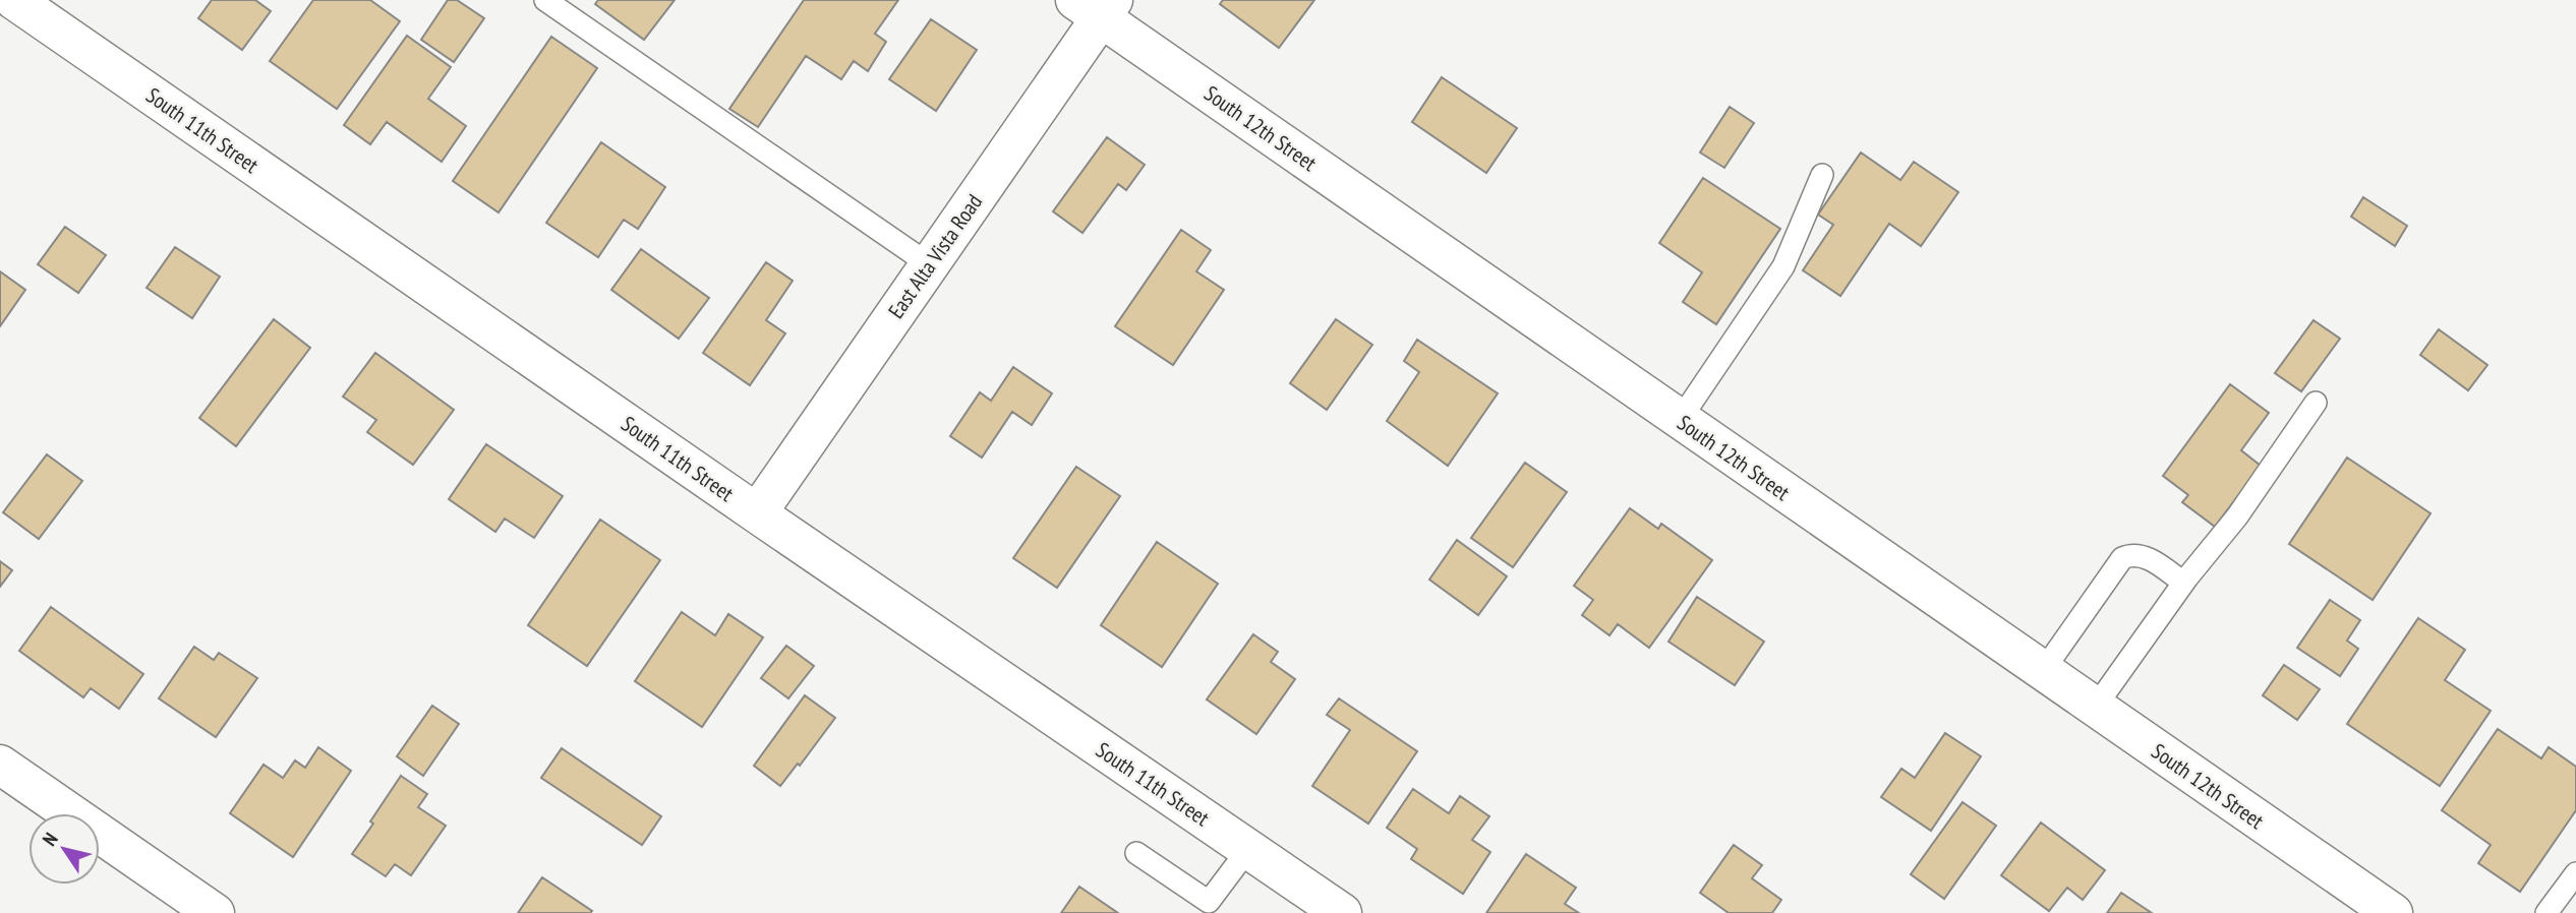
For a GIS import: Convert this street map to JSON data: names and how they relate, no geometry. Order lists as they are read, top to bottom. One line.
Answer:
{"streets":{"street":["South 12th Street","South 11th Street","East Alta Vista Road"]},"crossings":[["South 12th Street","East Alta Vista Road"],["South 11th Street","East Alta Vista Road"]],"north":"top left"}
